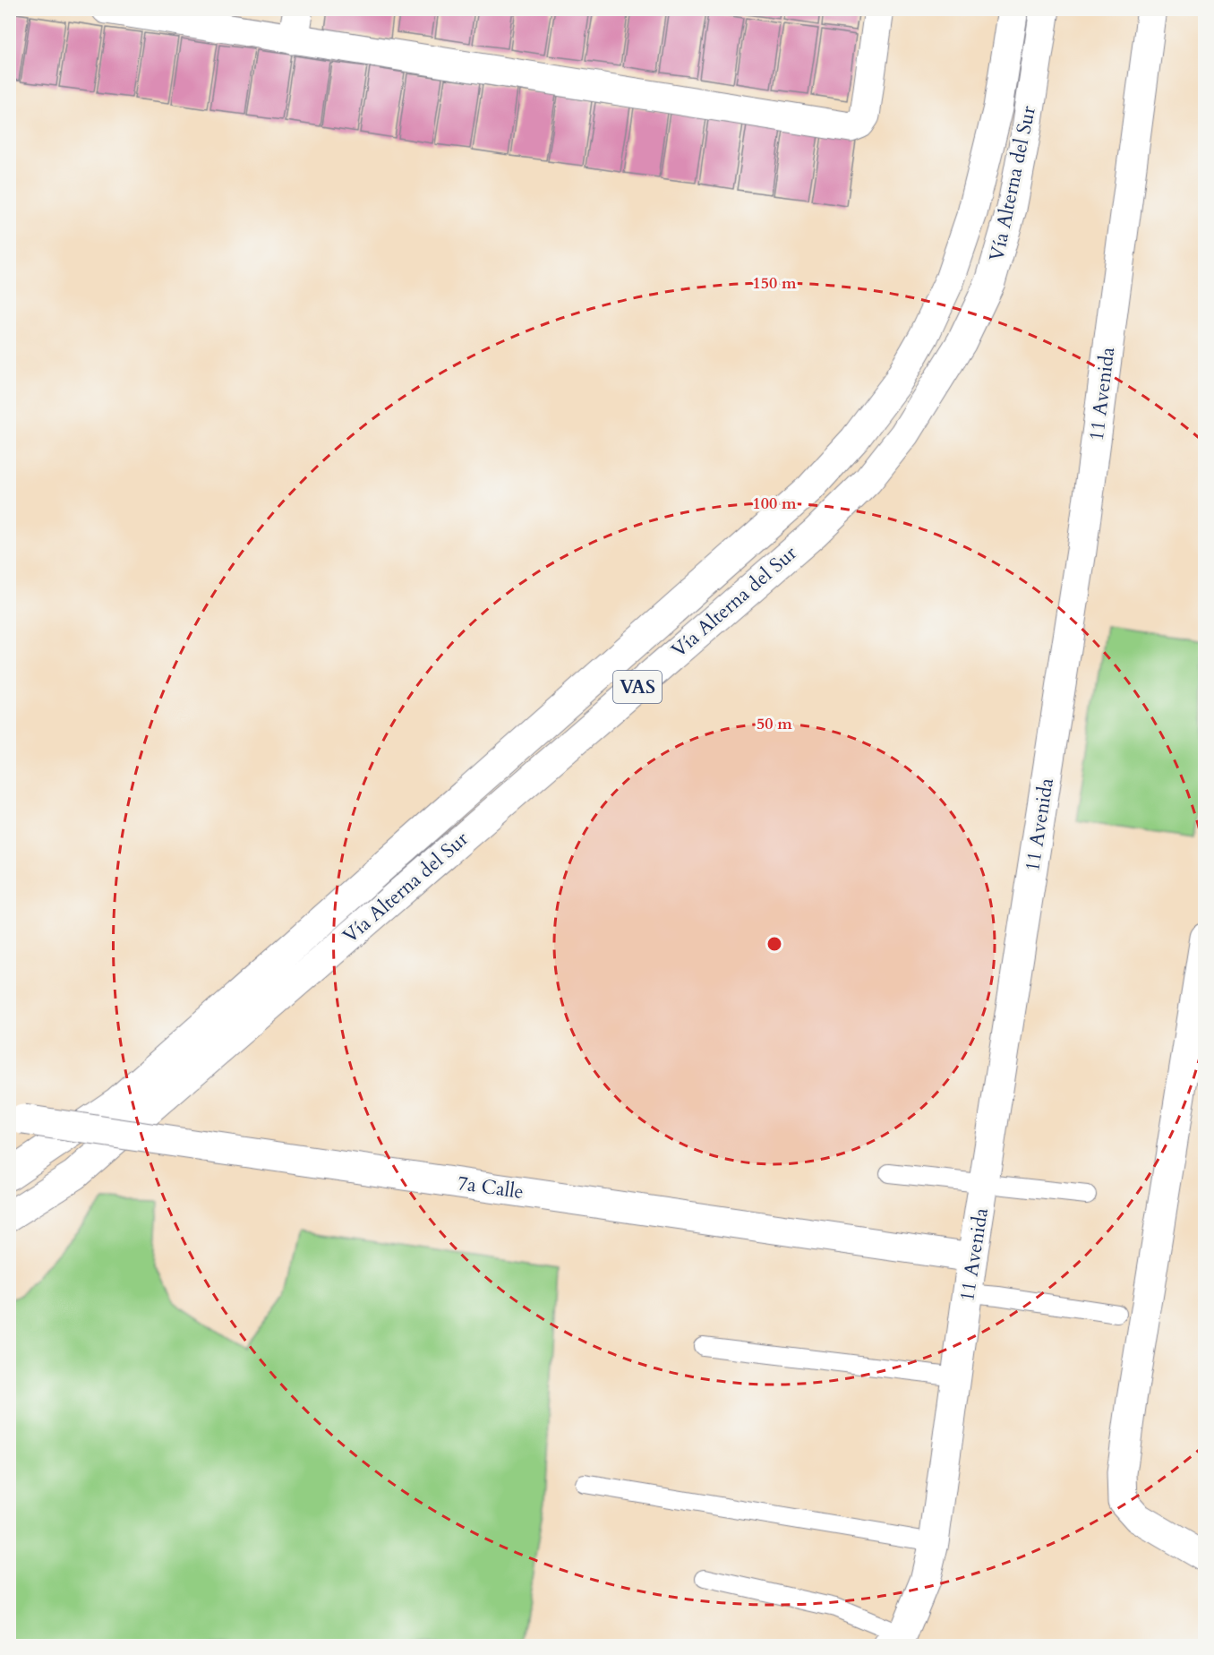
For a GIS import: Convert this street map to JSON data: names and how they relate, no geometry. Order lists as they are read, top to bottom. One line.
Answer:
{"streets":{"main road":["Vía Alterna del Sur","11 Avenida","VAS","7a Calle"]},"crossings":[["11 Avenida","7a Calle"]],"rings":["150 m","100 m","50 m"]}
